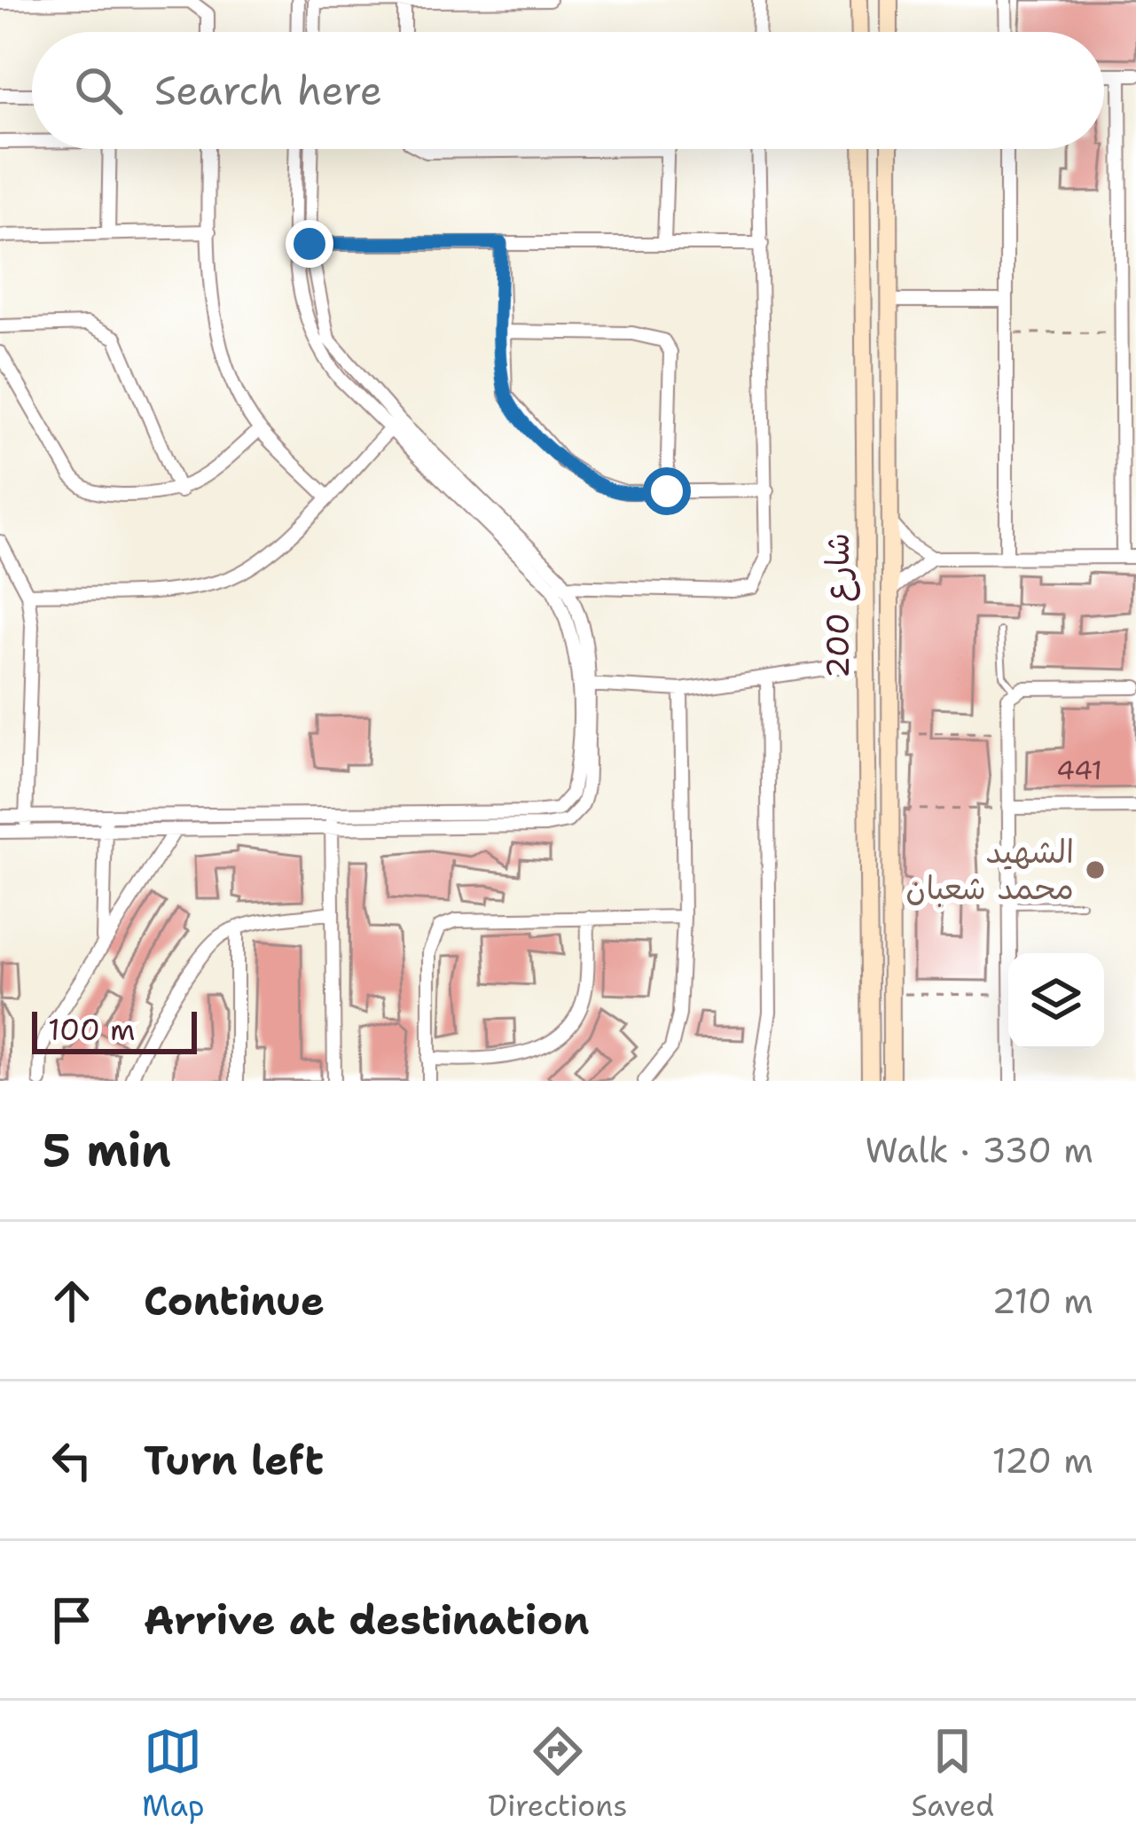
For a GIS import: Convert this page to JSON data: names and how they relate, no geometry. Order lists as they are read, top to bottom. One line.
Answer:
{"streets":{"street":["شارع 200"]},"places":["الشهيد محمد شعبان"],"house_numbers":["441"],"scale_bar":"100 m","page":{"search":"Search here","scale":"100 m","heading":["5 min","Walk · 330 m"],"list":[["Continue","210 m"],["Turn left","120 m"],"Arrive at destination"],"nav":["Map","Directions","Saved"]}}
